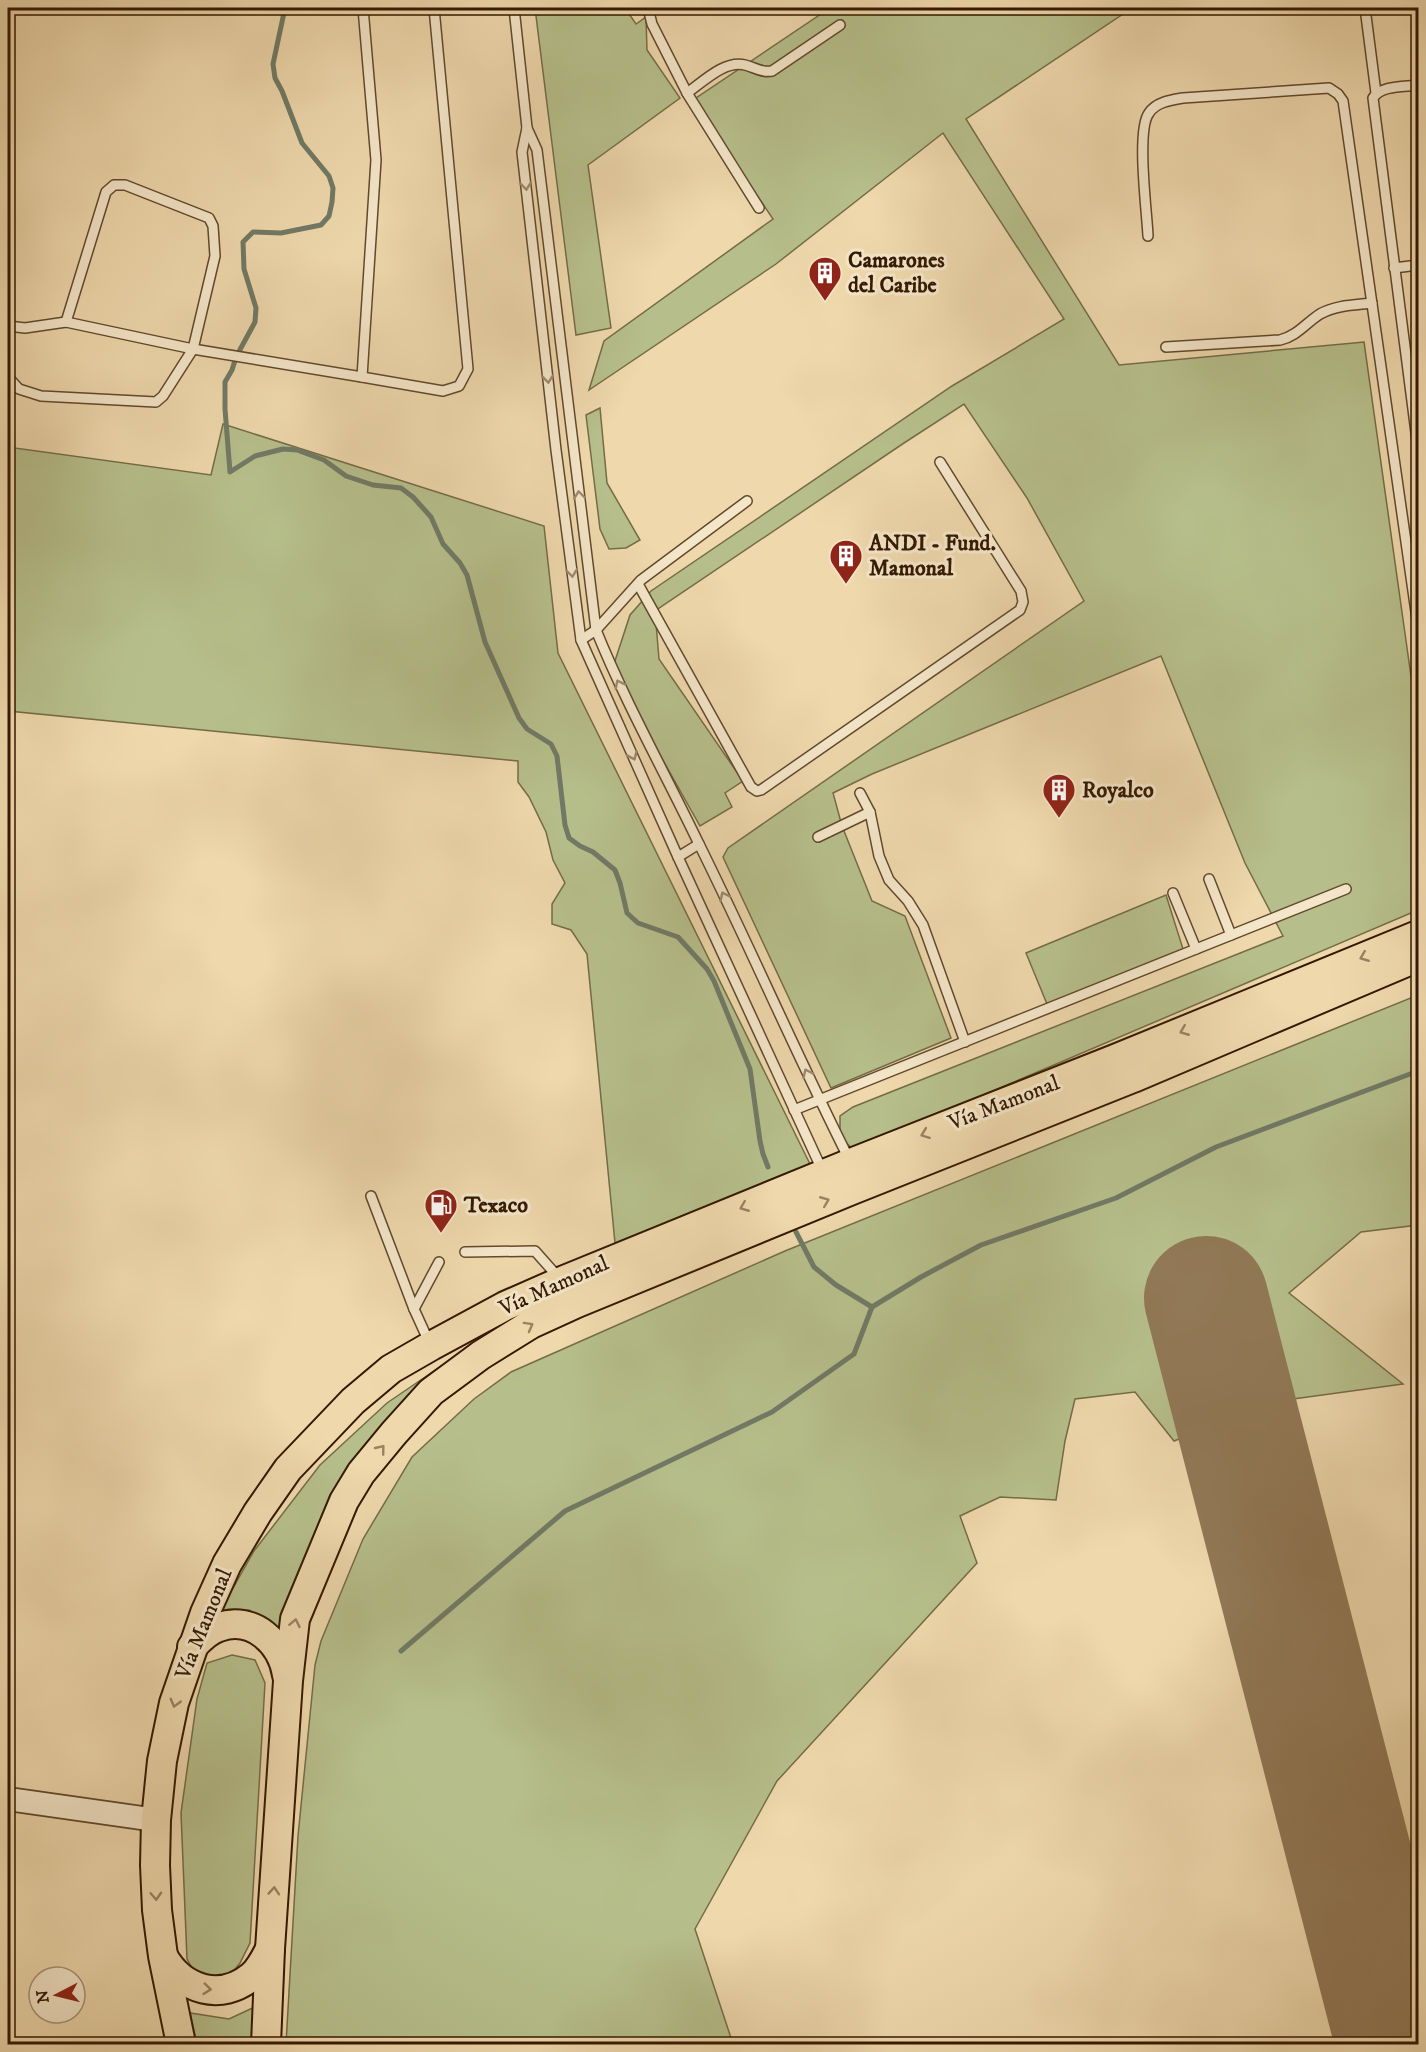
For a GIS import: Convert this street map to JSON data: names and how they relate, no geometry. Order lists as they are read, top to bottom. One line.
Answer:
{"streets":{"main road":["Vía Mamonal"]},"places":{"building":["Camarones del Caribe","ANDI - Fund. Mamonal","Royalco"],"fuel station":["Texaco"]},"north":"left"}
